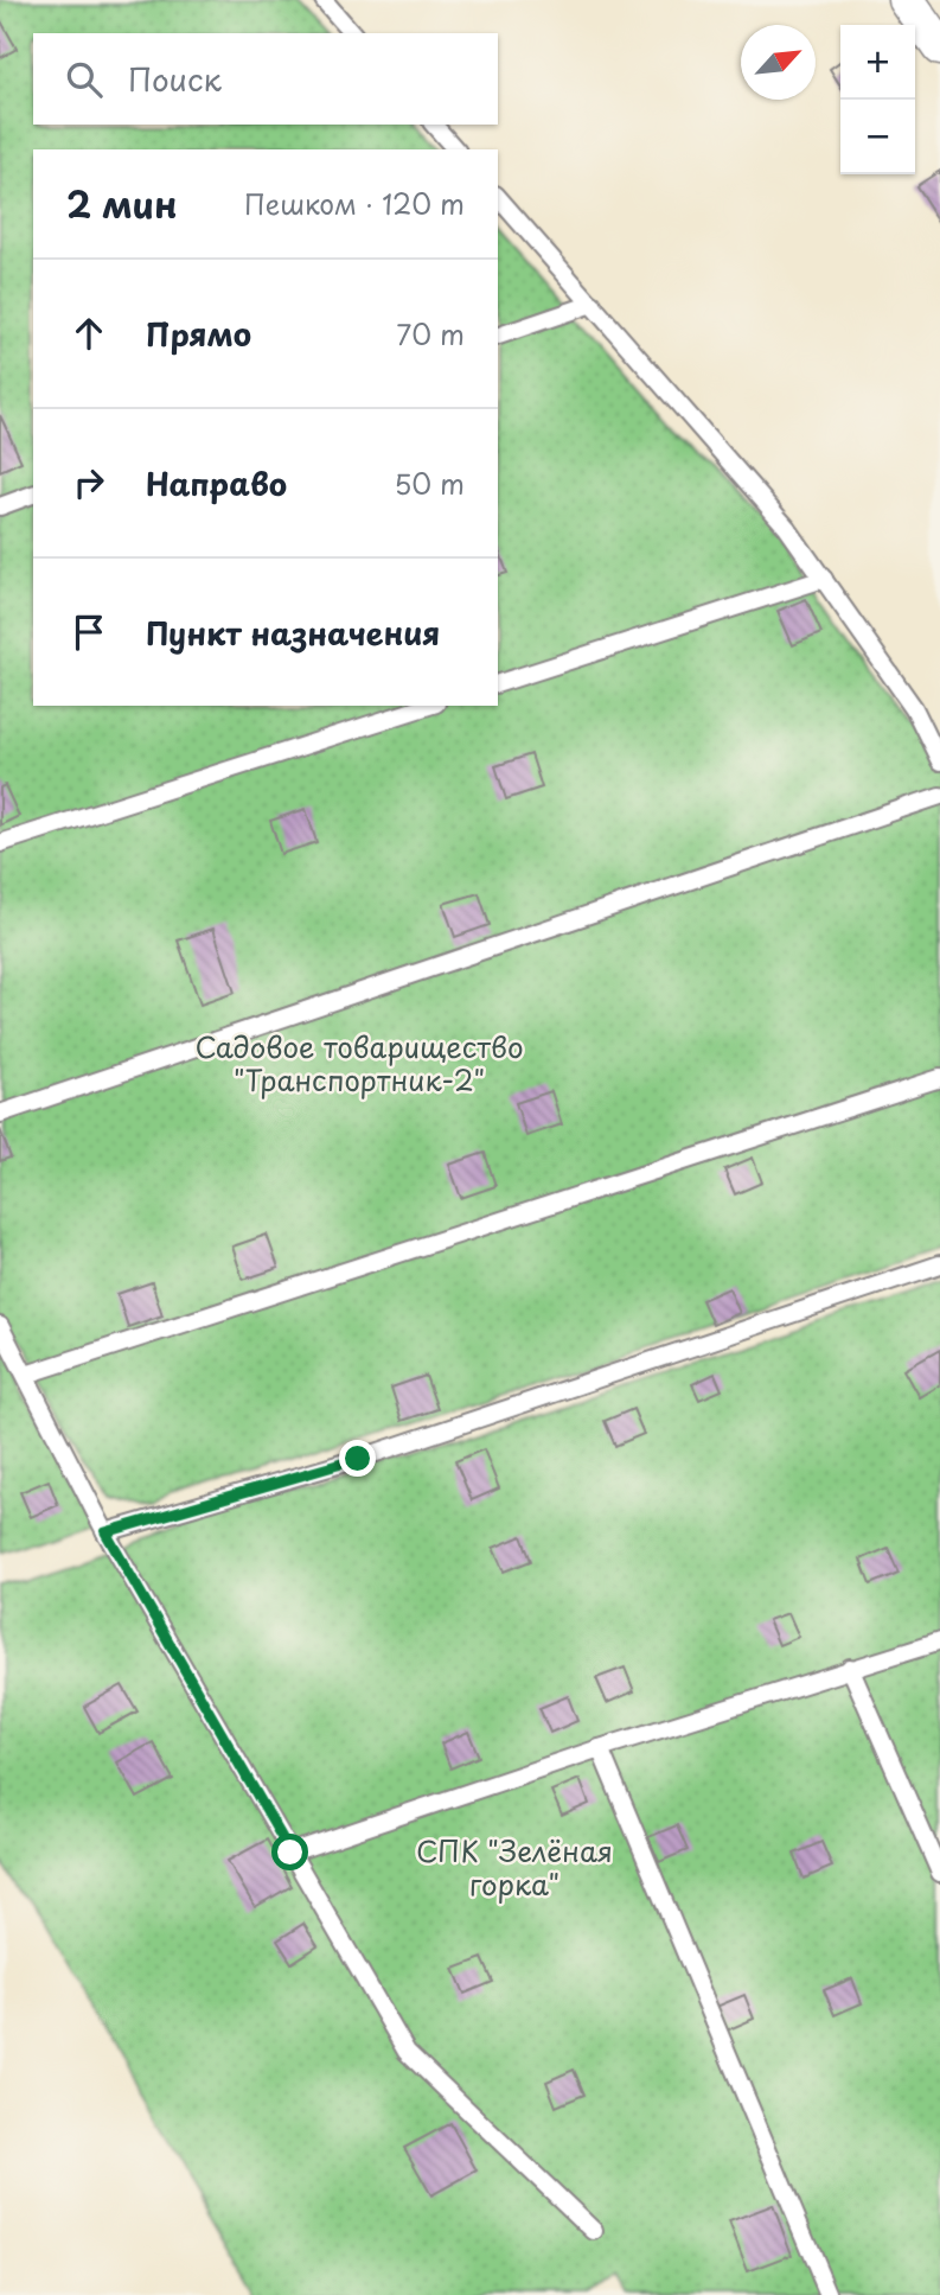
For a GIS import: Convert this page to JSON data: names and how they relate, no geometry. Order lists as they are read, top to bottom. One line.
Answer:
{"parks":["Садовое товарищество \"Транспортник-2\"","СПК \"Зелёная горка\""],"north":"top right","page":{"map_buttons":["+","−"],"search":"Поиск","heading":["2 мин","Пешком · 120 m"],"list":[["Прямо","70 m"],["Направо","50 m"],"Пункт назначения"]}}
